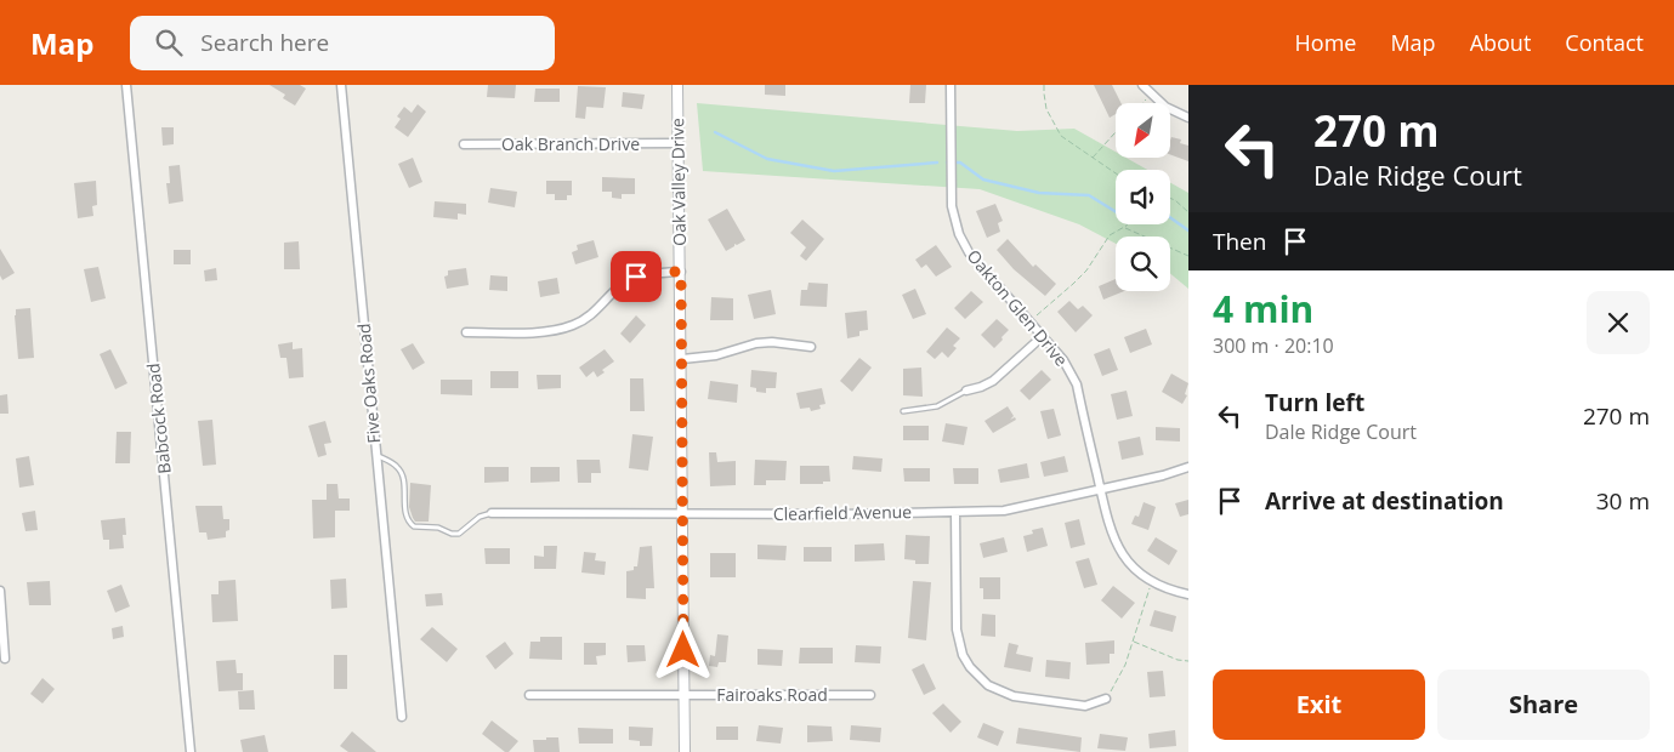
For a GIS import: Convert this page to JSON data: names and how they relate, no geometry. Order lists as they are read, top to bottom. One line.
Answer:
{"streets":{"street":["Oak Branch Drive","Oak Valley Drive","Oakton Glen Drive","Five Oaks Road","Babcock Road","Clearfield Avenue","Fairoaks Road"]},"crossings":[["Oak Branch Drive","Oak Valley Drive"],["Oak Valley Drive","Clearfield Avenue"],["Oak Valley Drive","Fairoaks Road"],["Oakton Glen Drive","Clearfield Avenue"]],"north":"bottom left","page":{"header":"Map","search":"Search here","nav":["Home","Map","About","Contact"],"turn":["270 m","Dale Ridge Court"],"then":"Then","heading":["4 min","300 m · 20:10"],"list":[{"name":"Turn left","note":"Dale Ridge Court","value":"270 m"},{"name":"Arrive at destination","value":"30 m"}],"buttons":["Exit","Share"]}}
